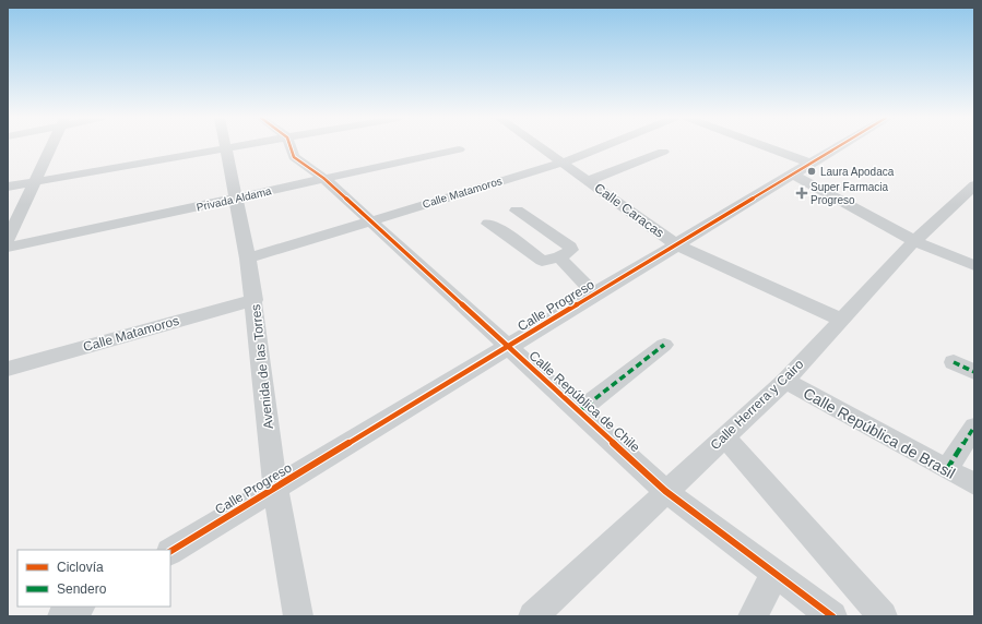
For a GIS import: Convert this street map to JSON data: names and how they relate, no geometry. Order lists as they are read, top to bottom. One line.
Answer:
{"streets":{"street":["Calle Matamoros","Privada Aldama","Calle Caracas","Calle Progreso","Avenida de las Torres","Calle República de Chile","Calle Herrera y Cairo","Calle República de Brasil"]},"crossings":[["Calle Matamoros","Calle Caracas"],["Calle Matamoros","Avenida de las Torres"],["Calle Matamoros","Calle República de Chile"],["Privada Aldama","Avenida de las Torres"],["Privada Aldama","Calle República de Chile"],["Calle Caracas","Calle Progreso"],["Calle Caracas","Calle Herrera y Cairo"],["Calle Progreso","Avenida de las Torres"],["Calle Progreso","Calle República de Chile"],["Calle República de Chile","Calle Herrera y Cairo"],["Calle Herrera y Cairo","Calle República de Brasil"]],"places":{"other":["Laura Apodaca"],"health":["Super Farmacia Progreso"]},"legend":["Ciclovía","Sendero"]}
